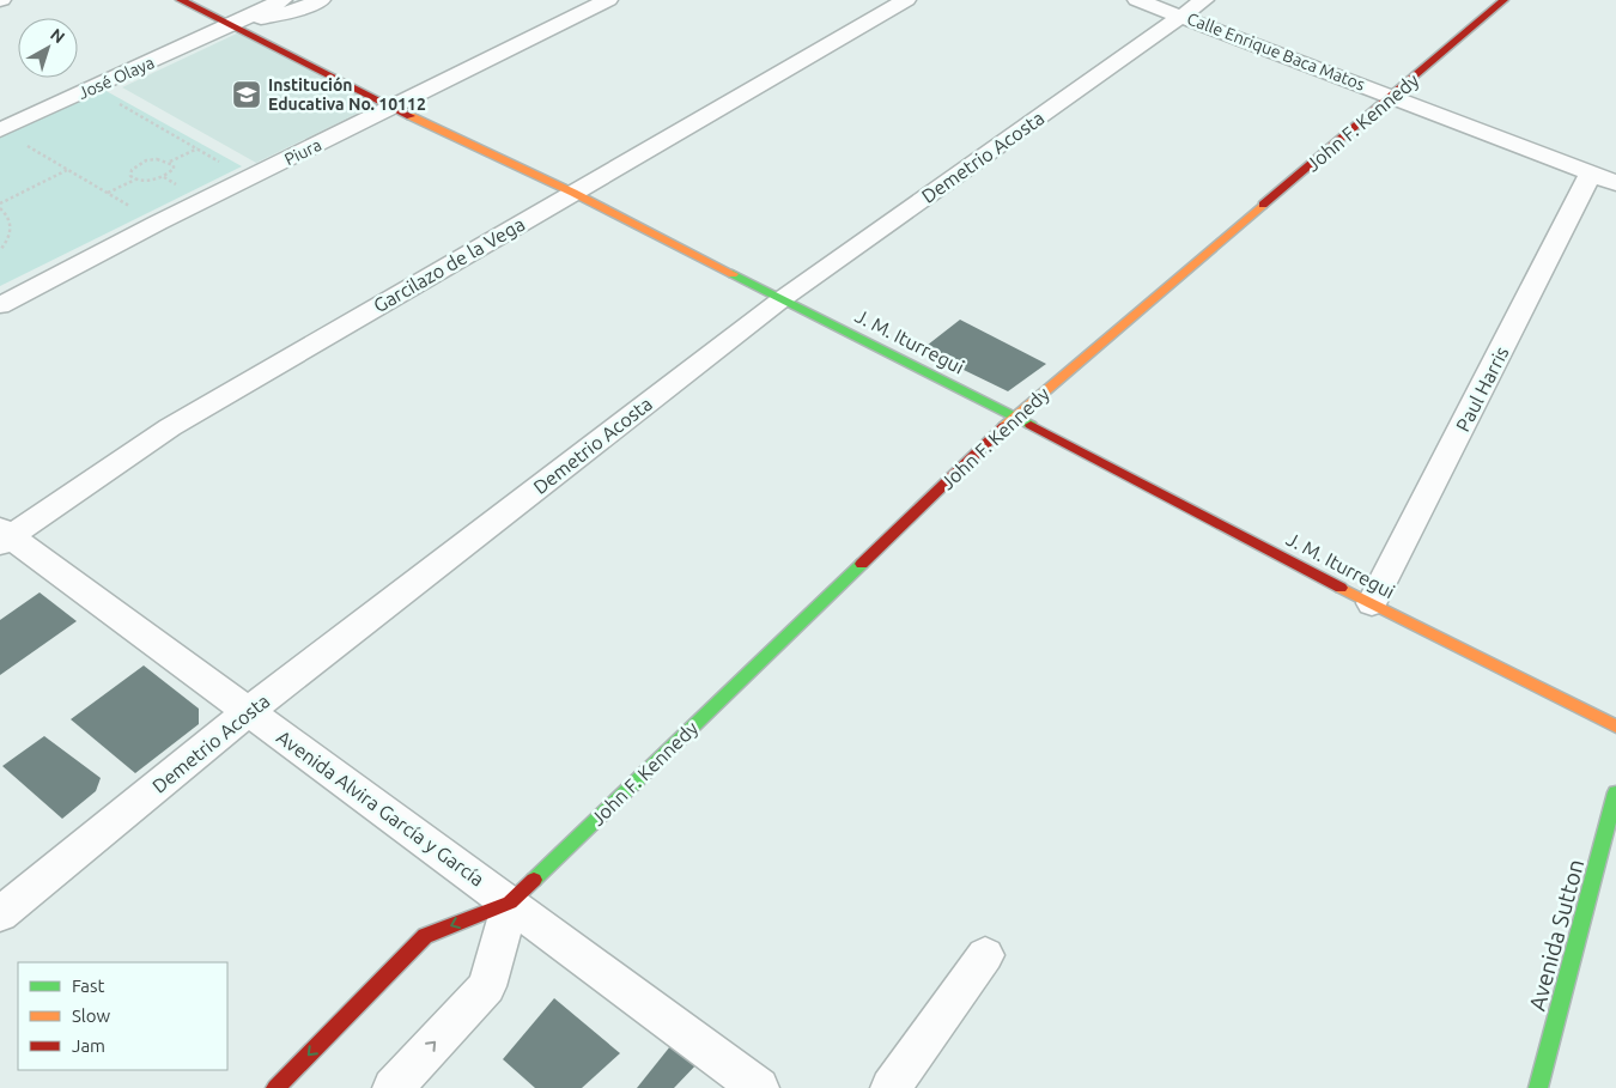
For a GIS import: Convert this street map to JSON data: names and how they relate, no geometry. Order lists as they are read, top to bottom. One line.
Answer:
{"streets":{"street":["Calle Enrique Baca Matos","José Olaya","John F. Kennedy","Piura","Demetrio Acosta","Garcilazo de la Vega","J. M. Iturregui","Paul Harris","Avenida Alvira García y García","Avenida Sutton"]},"crossings":[["Calle Enrique Baca Matos","John F. Kennedy"],["Calle Enrique Baca Matos","Demetrio Acosta"],["Calle Enrique Baca Matos","Paul Harris"],["José Olaya","J. M. Iturregui"],["John F. Kennedy","J. M. Iturregui"],["John F. Kennedy","Avenida Alvira García y García"],["Piura","J. M. Iturregui"],["Demetrio Acosta","J. M. Iturregui"],["Demetrio Acosta","Avenida Alvira García y García"],["Garcilazo de la Vega","J. M. Iturregui"],["Garcilazo de la Vega","Avenida Alvira García y García"],["J. M. Iturregui","Paul Harris"]],"places":{"school or university":["Institución Educativa No. 10112"]},"legend":["Fast","Slow","Jam"],"north":"top right"}
